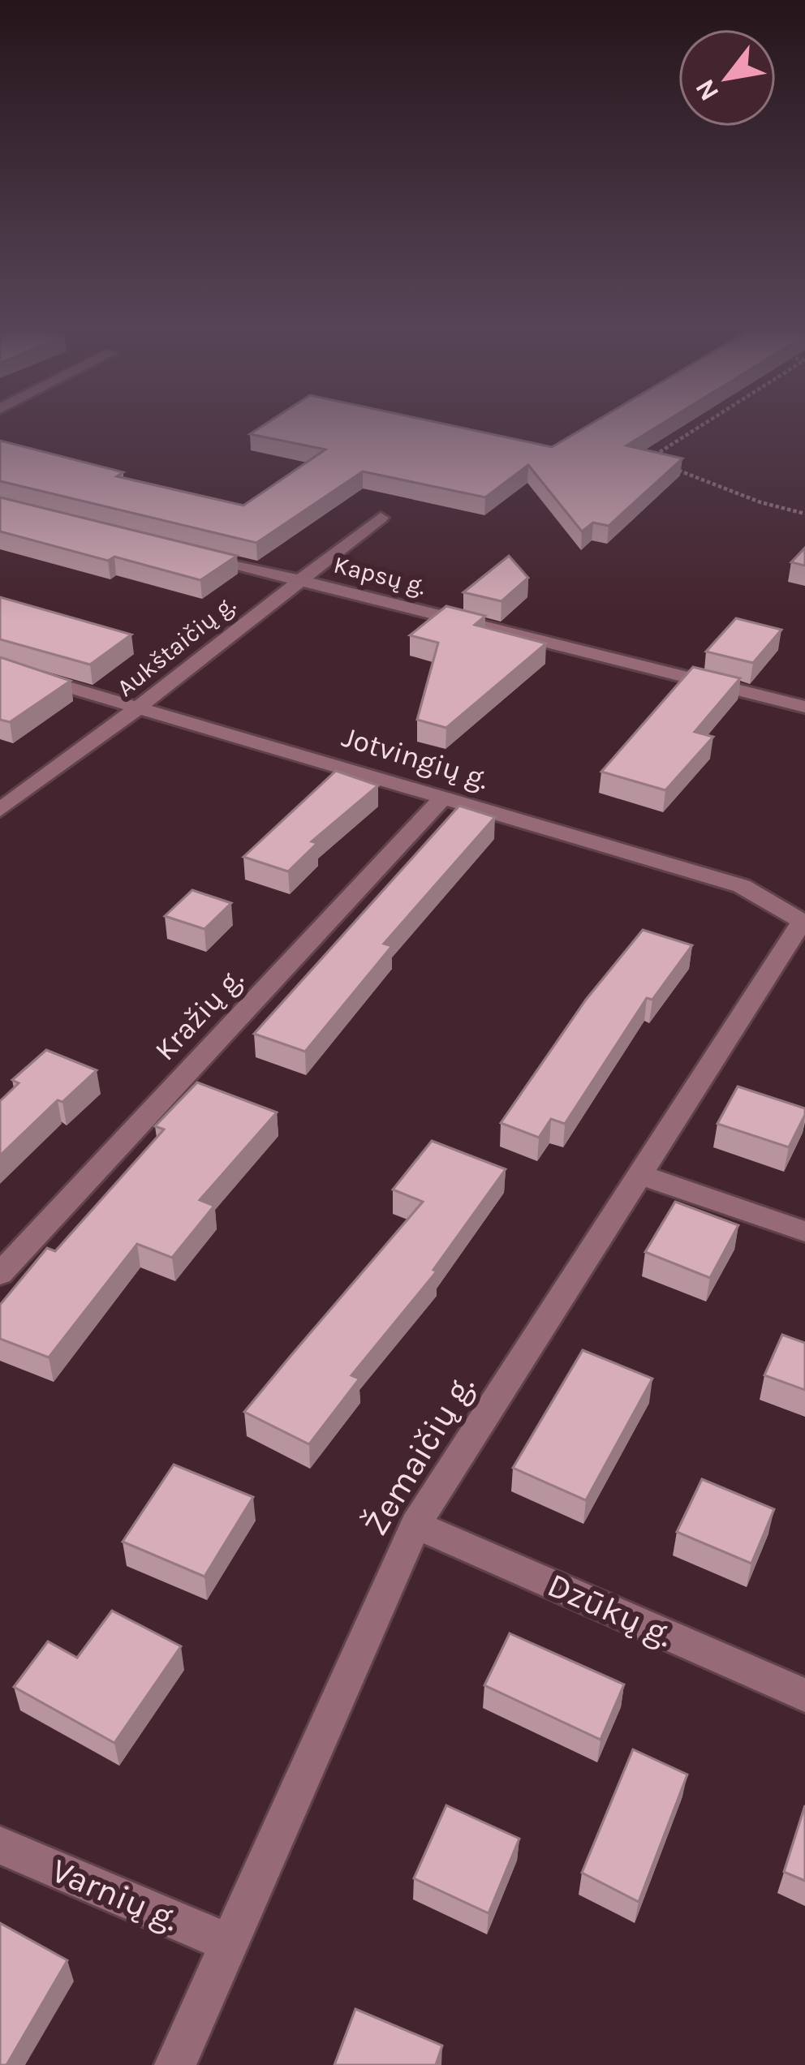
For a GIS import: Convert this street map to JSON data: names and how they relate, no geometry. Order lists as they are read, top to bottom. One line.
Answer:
{"streets":{"street":["Kapsų g.","Aukštaičių g.","Jotvingių g.","Kražių g.","Žemaičių g.","Dzūkų g.","Varnių g."]},"crossings":[["Kapsų g.","Aukštaičių g."],["Aukštaičių g.","Jotvingių g."],["Jotvingių g.","Kražių g."],["Jotvingių g.","Žemaičių g."],["Žemaičių g.","Dzūkų g."],["Žemaičių g.","Varnių g."]],"north":"bottom left"}
